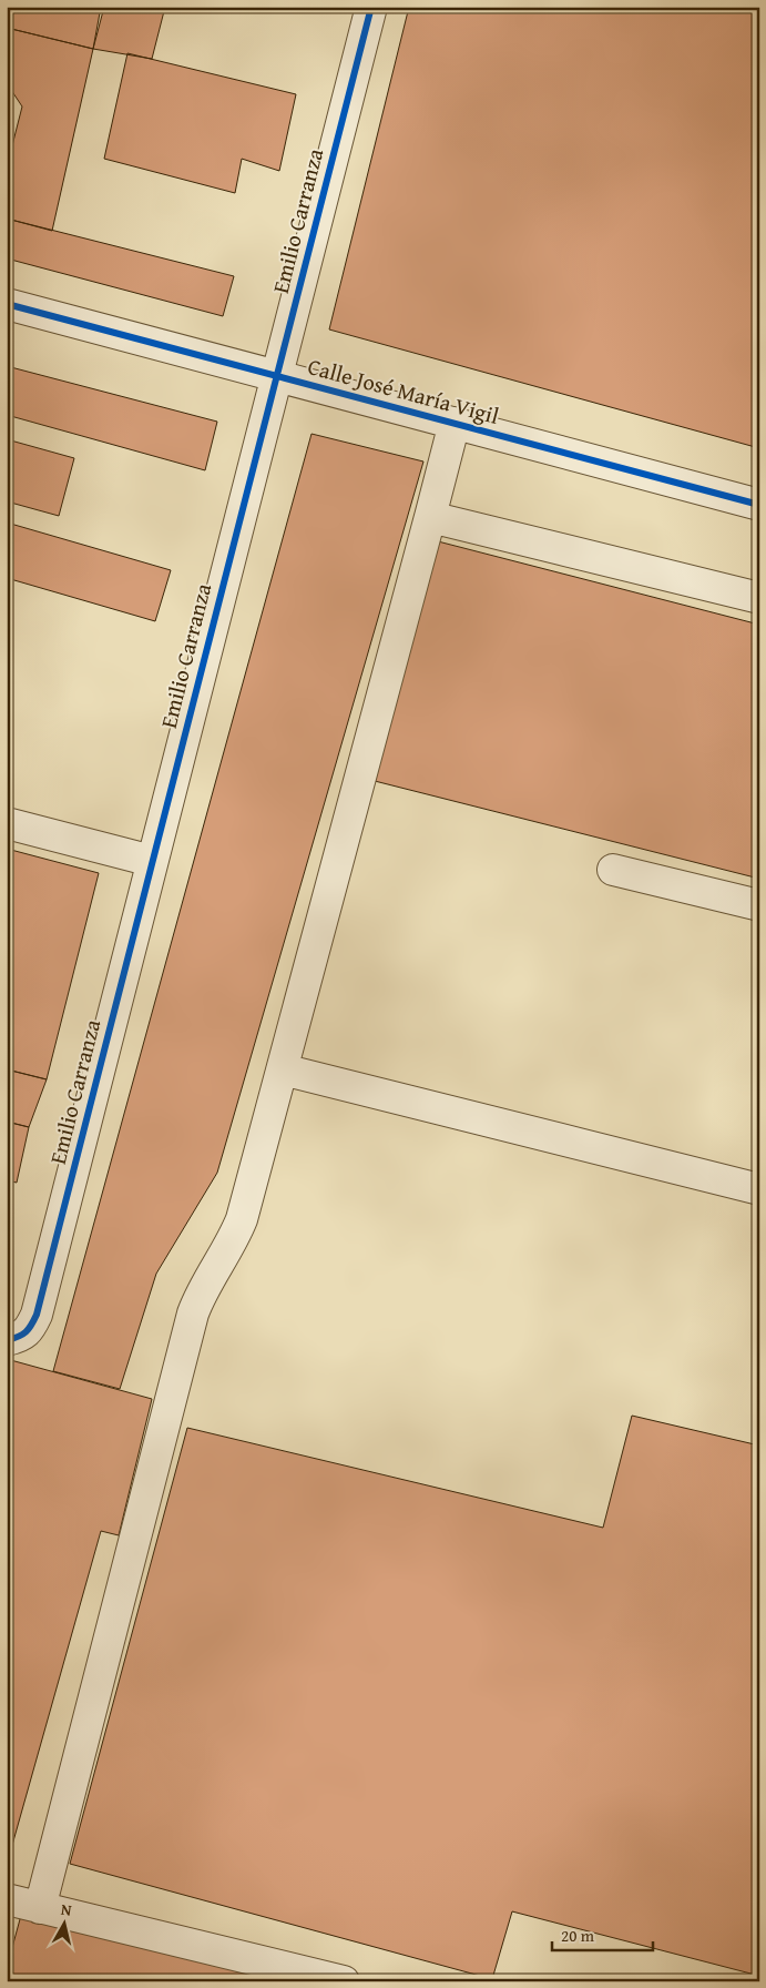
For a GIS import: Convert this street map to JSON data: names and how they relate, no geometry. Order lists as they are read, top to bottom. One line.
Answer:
{"streets":{"street":["Emilio Carranza","Calle José María Vigil"]},"crossings":[["Emilio Carranza","Calle José María Vigil"]],"scale_bar":"20 m","north":"top"}
